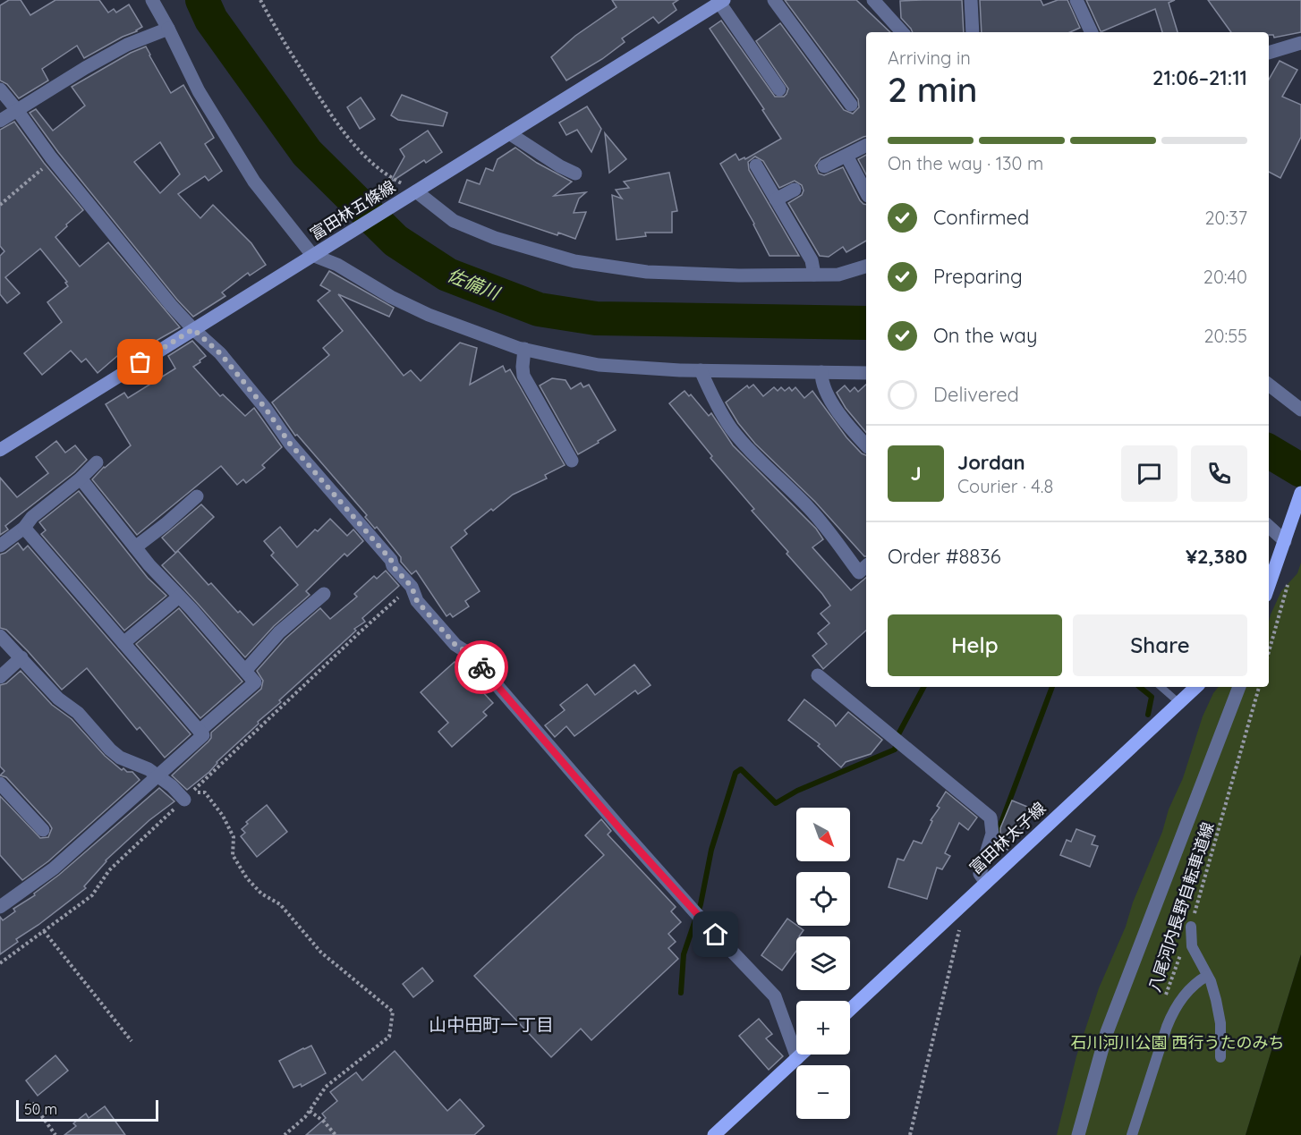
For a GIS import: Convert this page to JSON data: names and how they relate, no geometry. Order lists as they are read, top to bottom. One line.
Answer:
{"streets":{"main road":["富田林五條線","富田林太子線"],"path":["八尾河内長野自転車道線"]},"districts":["山中田町一丁目"],"water":["佐備川"],"parks":["石川河川公園 西行うたのみち"],"scale_bar":"50 m","north":"bottom right","page":{"heading":["2 min","Arriving in","21:06–21:11"],"panel":["Jordan","Courier · 4.8","Order #8836","¥2,380"],"bar":"On the way · 130 m","list":[["Confirmed","20:37"],["Preparing","20:40"],["On the way","20:55"],"Delivered"],"round":"J","buttons":["Help","Share"],"map_buttons":["+","−"],"scale":"50 m"}}
